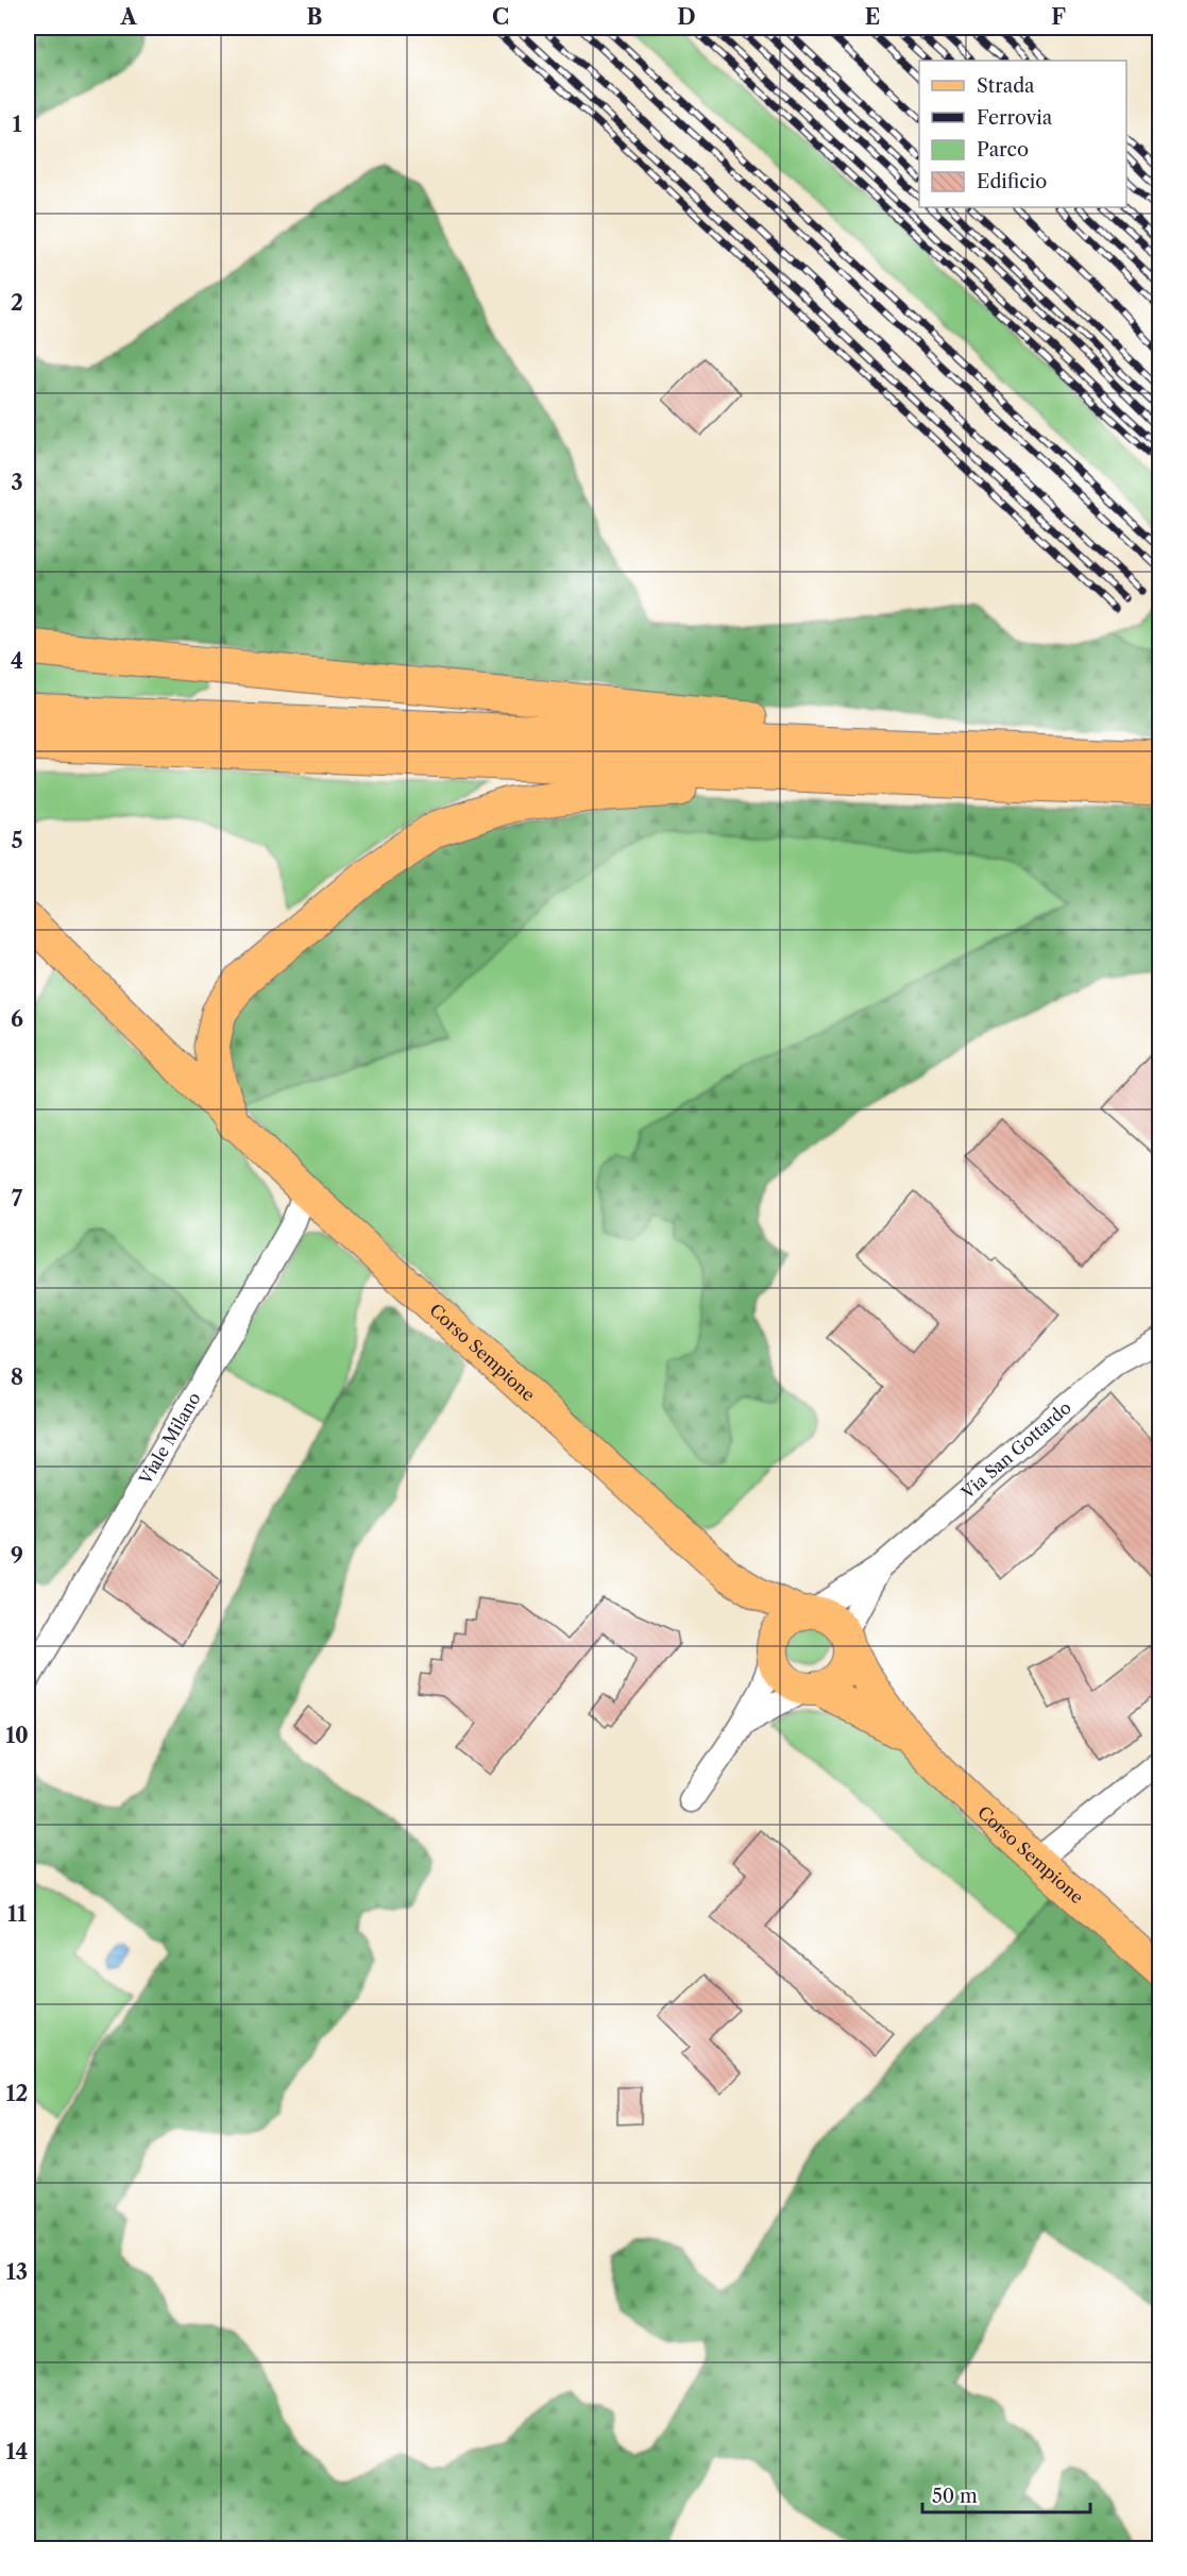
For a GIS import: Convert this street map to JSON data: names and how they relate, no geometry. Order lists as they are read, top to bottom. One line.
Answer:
{"streets":{"main road":["Corso Sempione"],"street":["Viale Milano","Via San Gottardo"]},"crossings":[["Corso Sempione","Viale Milano"],["Corso Sempione","Via San Gottardo"]],"legend":["Strada","Ferrovia","Parco","Edificio"],"scale_bar":"50 m","grid":{"columns":["A","B","C","D","E","F"],"rows":["1","2","3","4","5","6","7","8","9","10","11","12","13","14"]}}
